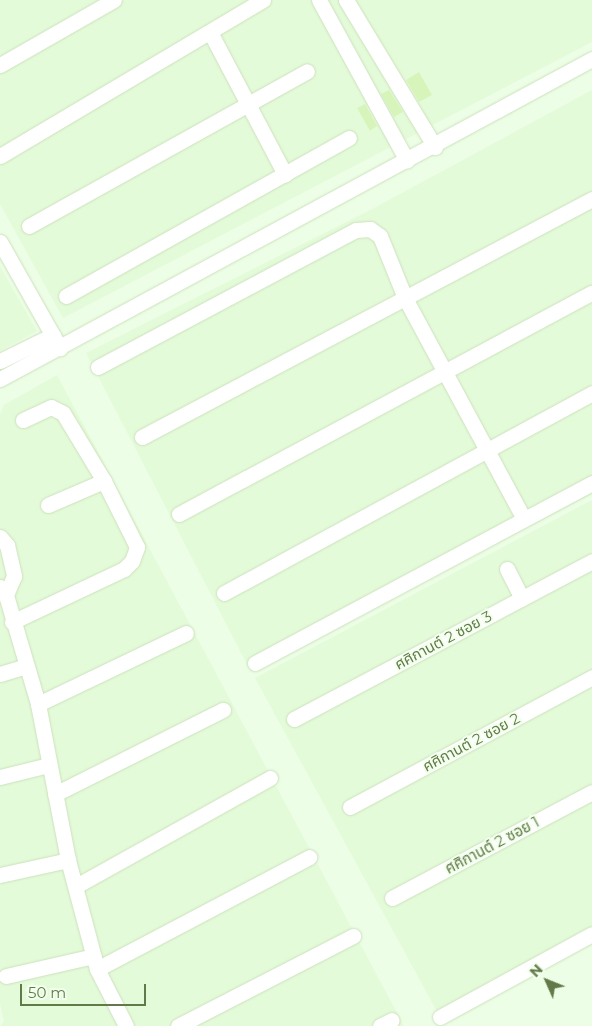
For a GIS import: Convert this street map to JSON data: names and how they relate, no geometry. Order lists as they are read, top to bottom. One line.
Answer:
{"streets":{"street":["ศศิกานต์ 2 ซอย 3","ศศิกานต์ 2 ซอย 2","ศศิกานต์ 2 ซอย 1"]},"scale_bar":"50 m","north":"top left"}
